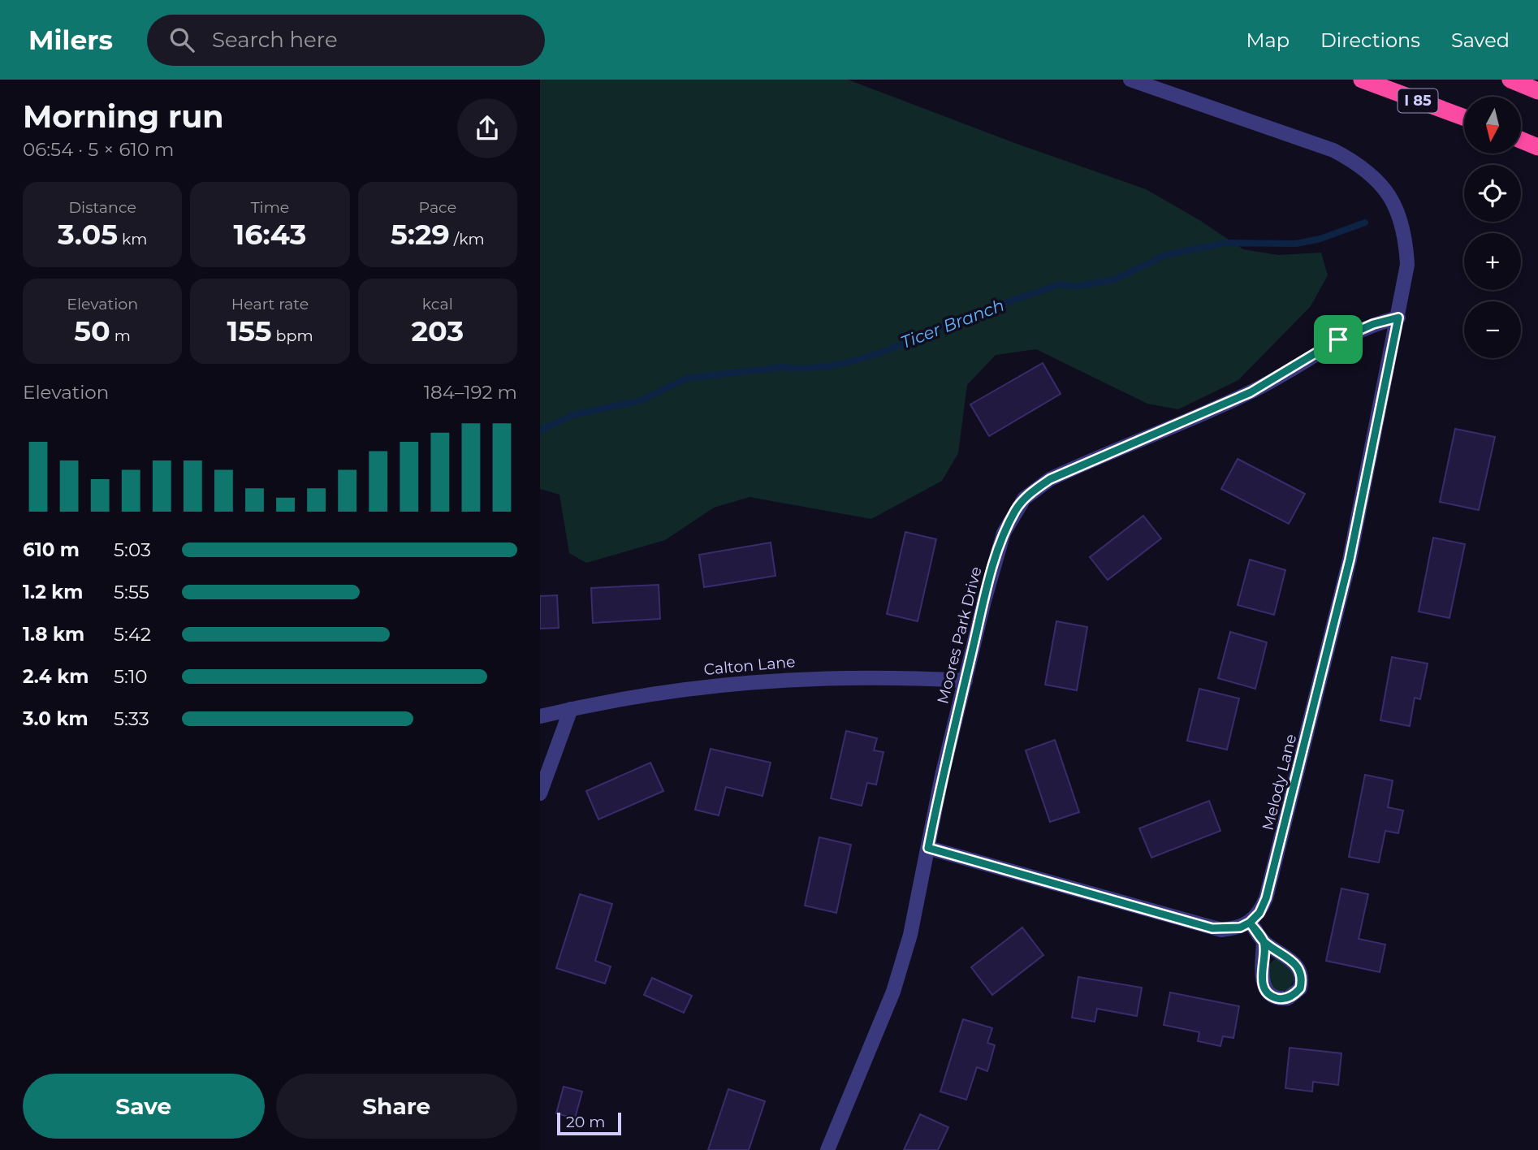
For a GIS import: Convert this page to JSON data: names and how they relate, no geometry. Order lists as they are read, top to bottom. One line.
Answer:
{"streets":{"highway":["I 85"],"street":["Moores Park Drive","Calton Lane","Melody Lane"]},"crossings":[["Moores Park Drive","Calton Lane"],["Moores Park Drive","Melody Lane"]],"water":["Ticer Branch"],"scale_bar":"20 m","north":"bottom","page":{"header":"Milers","search":"Search here","nav":["Map","Directions","Saved"],"heading":["Morning run","06:54 · 5 × 610 m"],"map_buttons":["+","−"],"stats":[["Distance","3.05 km"],["Time","16:43"],["Pace","5:29 /km"],["Elevation","50 m"],["Heart rate","155 bpm"],["kcal","203"]],"chart":["Elevation","184–192 m"],"list":[{"name":"610 m","note":"5:03"},{"name":"1.2 km","note":"5:55"},{"name":"1.8 km","note":"5:42"},{"name":"2.4 km","note":"5:10"},{"name":"3.0 km","note":"5:33"}],"buttons":["Save","Share"],"scale":"20 m"}}
